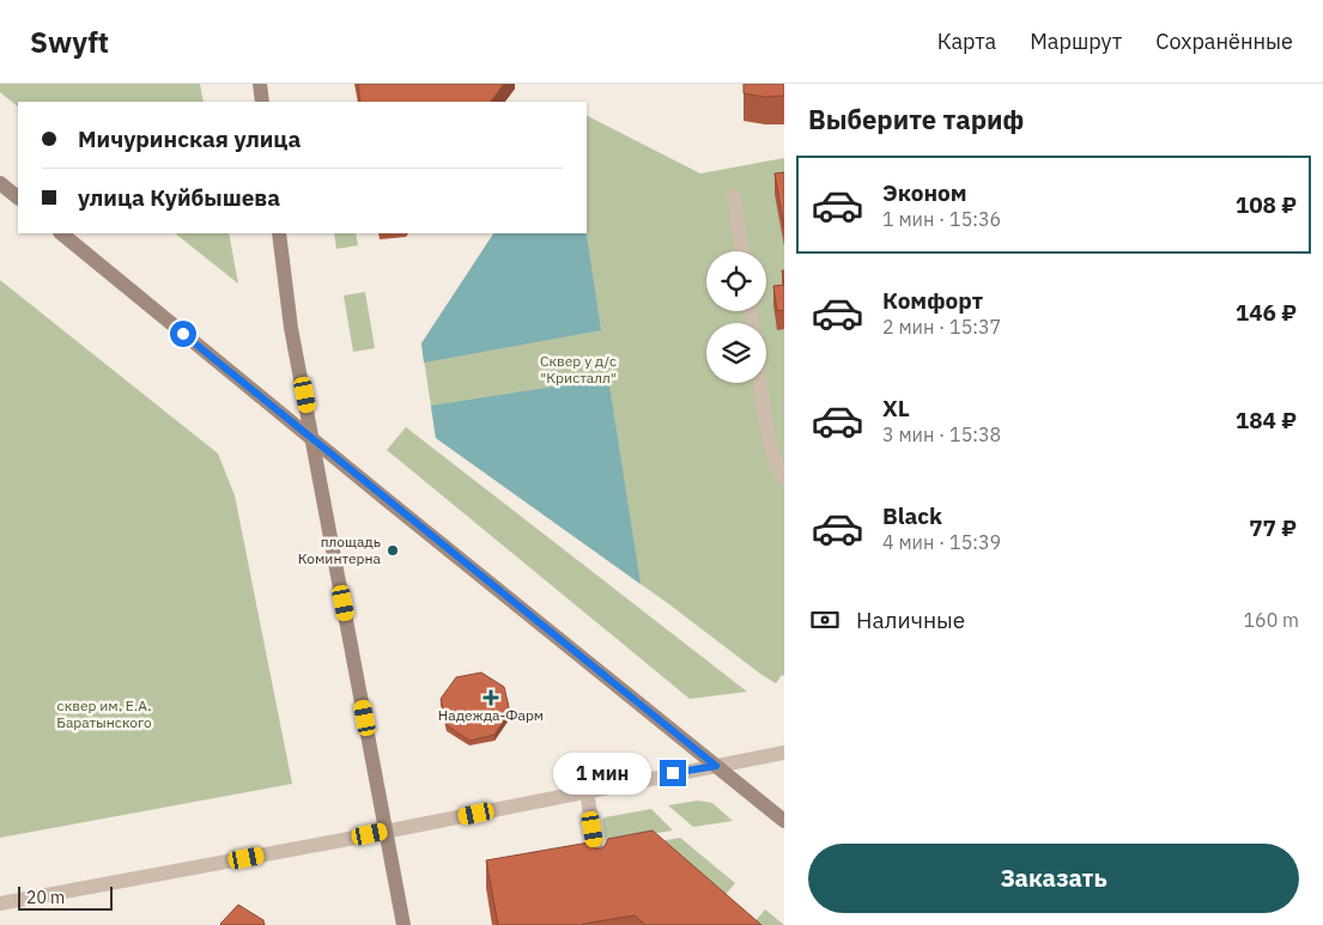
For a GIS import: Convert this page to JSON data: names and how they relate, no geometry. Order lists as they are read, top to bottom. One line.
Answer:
{"parks":["Сквер у д/с \"Кристалл\"","сквер им. Е.А. Баратынского"],"places":{"other":["площадь Коминтерна"],"health":["Надежда-Фарм"]},"scale_bar":"20 m","page":{"header":"Swyft","nav":["Карта","Маршрут","Сохранённые"],"heading":"Выберите тариф","banner":["Мичуринская улица","улица Куйбышева"],"list":[{"name":"Эконом","note":"1 мин · 15:36","value":"108 ₽"},{"name":"Комфорт","note":"2 мин · 15:37","value":"146 ₽"},{"name":"XL","note":"3 мин · 15:38","value":"184 ₽"},{"name":"Black","note":"4 мин · 15:39","value":"77 ₽"}],"pay":["Наличные","160 m"],"bubble":"1 мин","buttons":"Заказать","scale":"20 m"}}
